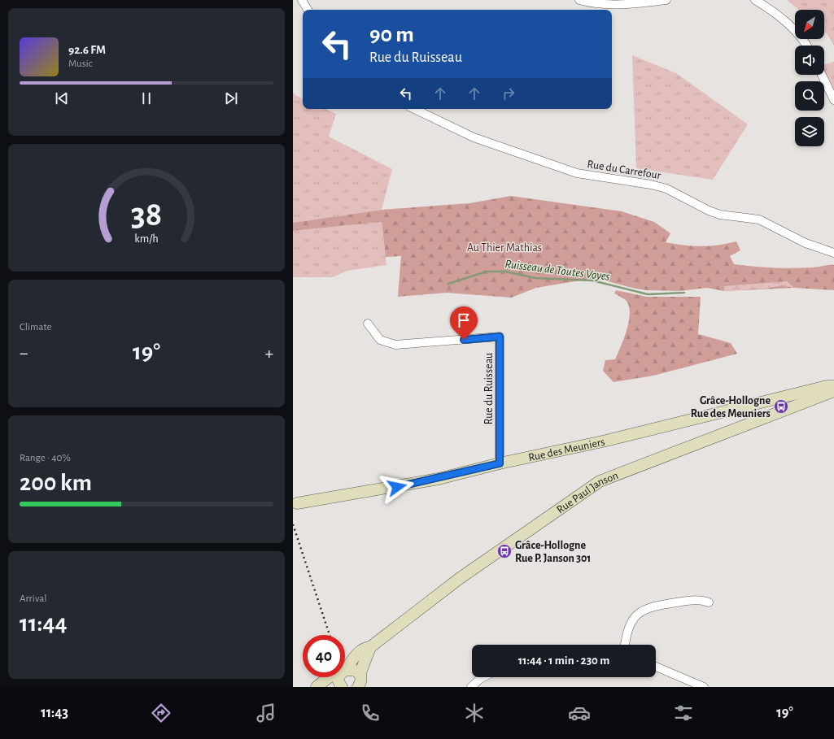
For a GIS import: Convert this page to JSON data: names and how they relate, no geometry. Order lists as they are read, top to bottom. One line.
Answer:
{"streets":{"street":["Rue du Carrefour","Rue du Ruisseau","Rue des Meuniers","Rue Paul Janson"]},"crossings":[["Rue du Ruisseau","Rue des Meuniers"]],"water":["Ruisseau de Toutes Voyes"],"parks":["Au Thier Mathias"],"places":{"bus stop":["Grâce-Hollogne Rue des Meuniers","Grâce-Hollogne Rue P. Janson 301"]},"north":"bottom left","page":{"turn":["90 m","Rue du Ruisseau"],"song":["92.6 FM","Music"],"tile":["Climate",["Range · 40%","200 km"],["Arrival","11:44"]],"heat":["−","19°","+"],"limit":"40","trip":"11:44 · 1 min · 230 m","tabs":["11:43","19°"],"gauge":["38","km/h"]}}
